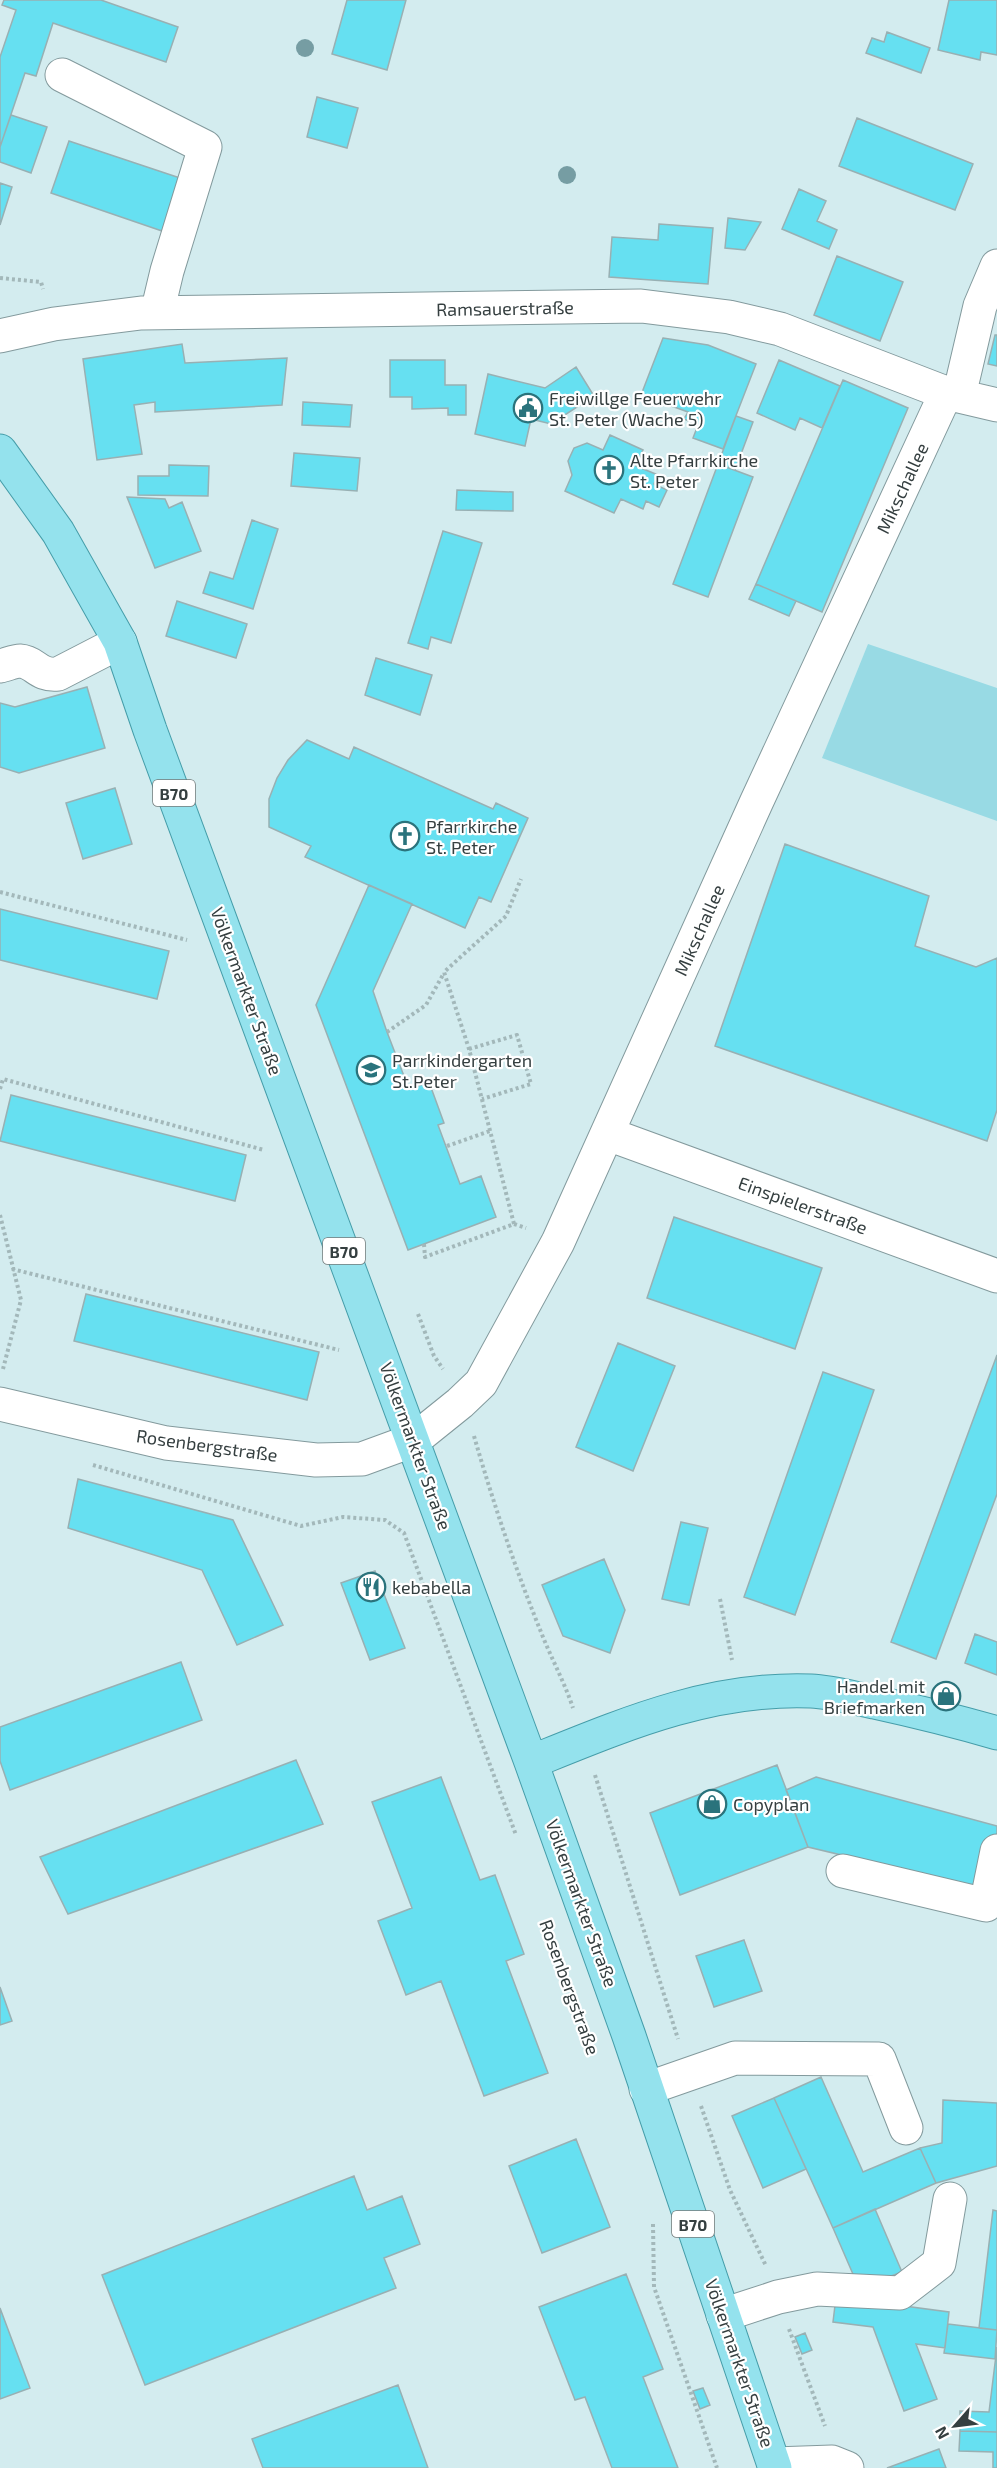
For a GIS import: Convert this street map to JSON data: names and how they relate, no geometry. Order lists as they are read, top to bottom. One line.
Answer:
{"streets":{"main road":["B70","Völkermarkter Straße"],"street":["Ramsauerstraße","Mikschallee","Einspielerstraße","Rosenbergstraße"]},"crossings":[["Ramsauerstraße","Mikschallee"],["Mikschallee","Völkermarkter Straße"],["Mikschallee","Einspielerstraße"],["Mikschallee","Rosenbergstraße"],["Völkermarkter Straße","Rosenbergstraße"]],"places":{"public building":["Freiwillge Feuerwehr St. Peter (Wache 5)"],"church":["Alte Pfarrkirche St. Peter","Pfarrkirche St. Peter"],"school or university":["Parrkindergarten St.Peter"],"restaurant":["kebabella"],"shop":["Handel mit Briefmarken","Copyplan"]},"north":"bottom left"}
